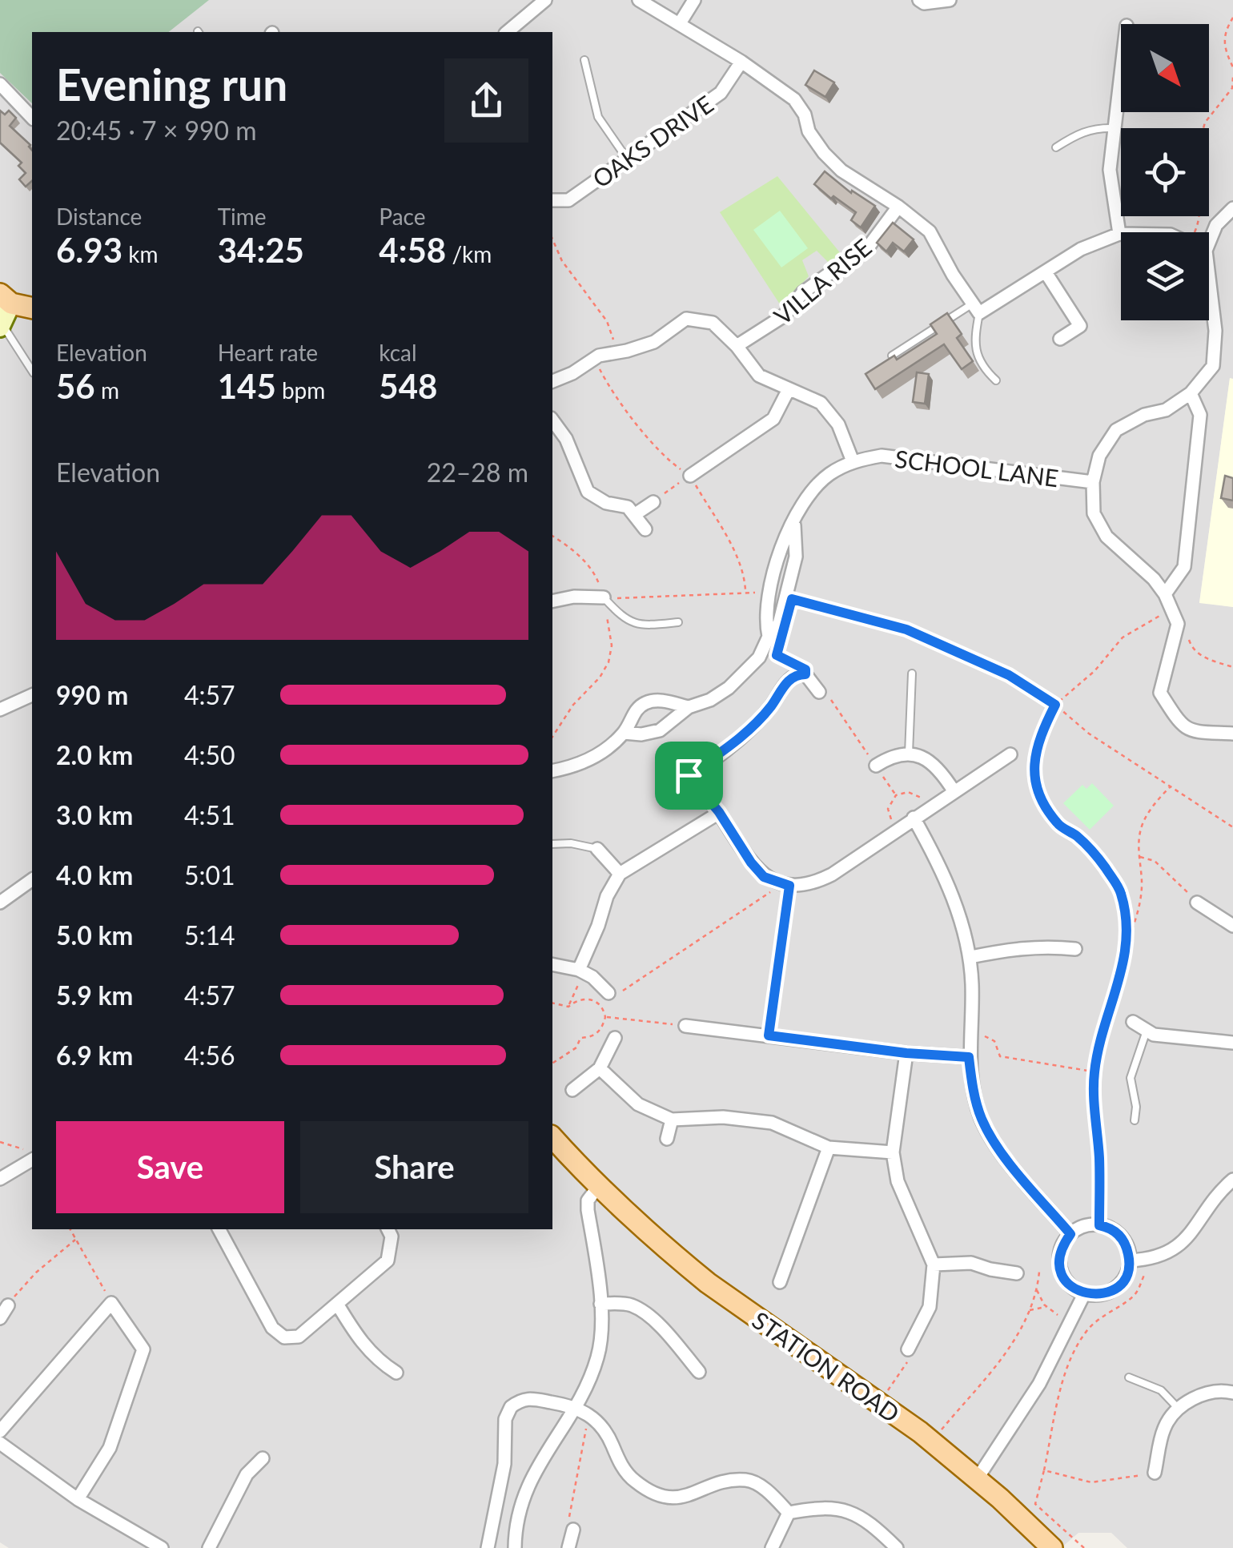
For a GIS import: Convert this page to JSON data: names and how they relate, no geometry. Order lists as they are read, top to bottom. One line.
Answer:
{"streets":{"main road":["STATION ROAD"],"street":["OAKS DRIVE","VILLA RISE","SCHOOL LANE"]},"north":"bottom right","page":{"heading":["Evening run","20:45 · 7 × 990 m"],"stats":[["Distance","6.93 km"],["Time","34:25"],["Pace","4:58 /km"],["Elevation","56 m"],["Heart rate","145 bpm"],["kcal","548"]],"chart":["Elevation","22–28 m"],"list":[{"name":"990 m","note":"4:57"},{"name":"2.0 km","note":"4:50"},{"name":"3.0 km","note":"4:51"},{"name":"4.0 km","note":"5:01"},{"name":"5.0 km","note":"5:14"},{"name":"5.9 km","note":"4:57"},{"name":"6.9 km","note":"4:56"}],"buttons":["Save","Share"]}}
